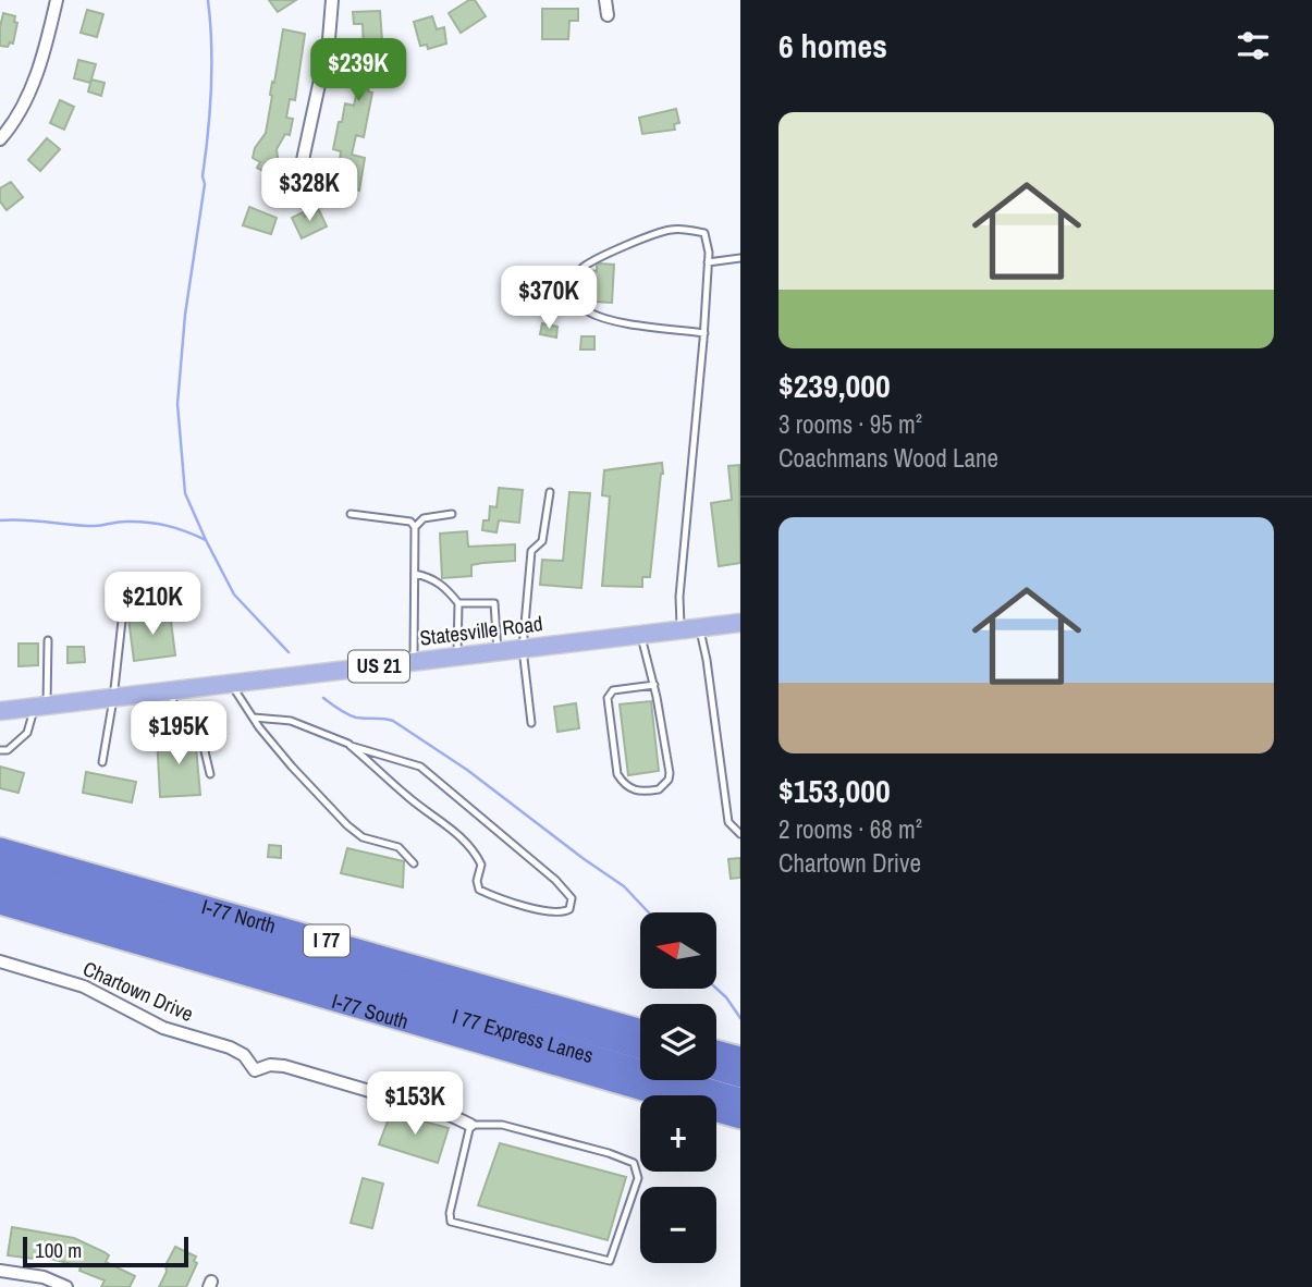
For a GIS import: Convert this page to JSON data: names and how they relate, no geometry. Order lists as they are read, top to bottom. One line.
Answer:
{"streets":{"highway":["I-77 North","I 77","I-77 South","I 77 Express Lanes"],"main road":["Statesville Road","US 21"],"street":["Chartown Drive"]},"scale_bar":"100 m","north":"left","page":{"heading":"6 homes","price":["$239K","$328K","$370K","$210K","$195K","$153K"],"list":[{"name":"$239,000","note":"3 rooms · 95 m² · Coachmans Wood Lane"},{"name":"$153,000","note":"2 rooms · 68 m² · Chartown Drive"}],"map_buttons":["+","−"],"scale":"100 m"}}
